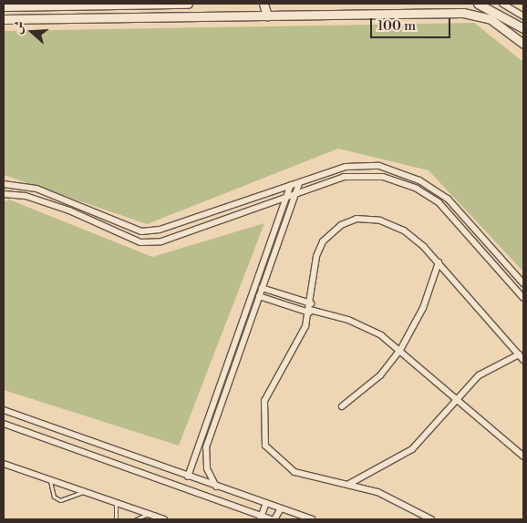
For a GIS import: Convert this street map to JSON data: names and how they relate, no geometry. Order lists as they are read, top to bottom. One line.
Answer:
{"scale_bar":"100 m","north":"left"}
